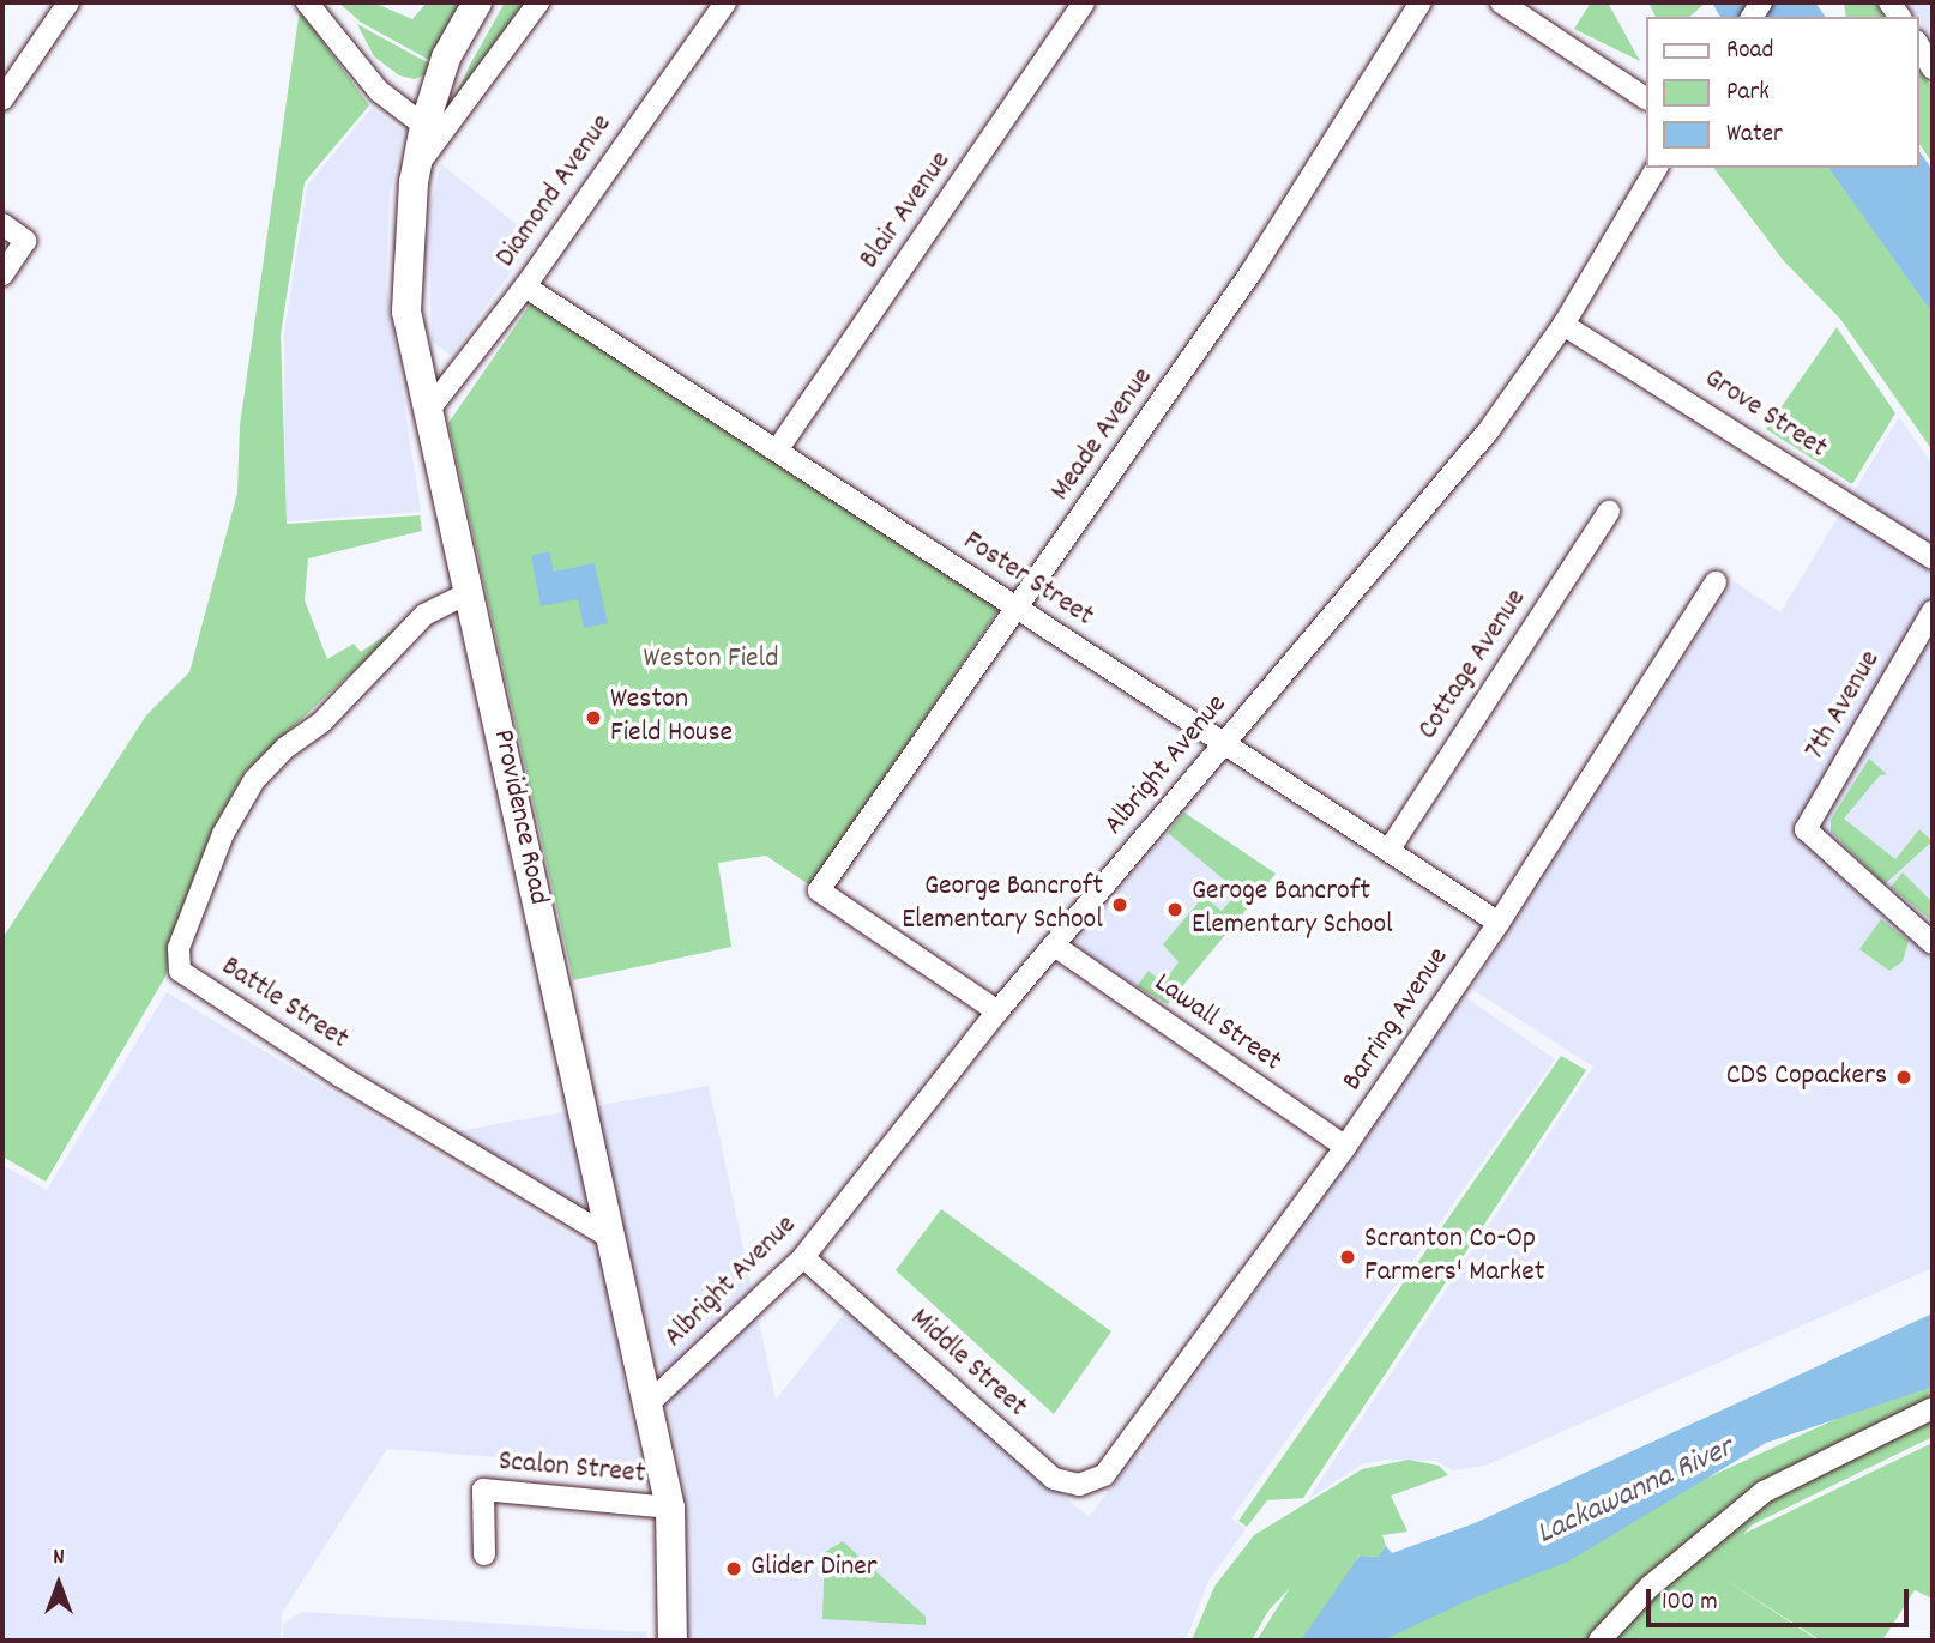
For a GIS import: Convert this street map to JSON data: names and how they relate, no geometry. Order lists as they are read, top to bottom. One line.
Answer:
{"streets":{"main road":["Providence Road"],"street":["Diamond Avenue","Blair Avenue","Grove Street","Meade Avenue","Foster Street","Cottage Avenue","7th Avenue","Albright Avenue","Battle Street","Barring Avenue","Lawall Street","Middle Street","Scalon Street"]},"crossings":[["Diamond Avenue","Foster Street"],["Diamond Avenue","Providence Road"],["Blair Avenue","Foster Street"],["Grove Street","Albright Avenue"],["Meade Avenue","Foster Street"],["Meade Avenue","Albright Avenue"],["Foster Street","Cottage Avenue"],["Foster Street","Albright Avenue"],["Foster Street","Barring Avenue"],["Albright Avenue","Providence Road"],["Albright Avenue","Lawall Street"],["Albright Avenue","Middle Street"],["Providence Road","Battle Street"],["Providence Road","Scalon Street"],["Barring Avenue","Lawall Street"],["Barring Avenue","Middle Street"]],"water":["Lackawanna River"],"parks":["Weston Field"],"places":["Weston Field House","George Bancroft Elementary School","Geroge Bancroft Elementary School","CDS Copackers","Scranton Co-Op Farmers' Market","Glider Diner"],"legend":["Road","Park","Water"],"scale_bar":"100 m","north":"top"}
